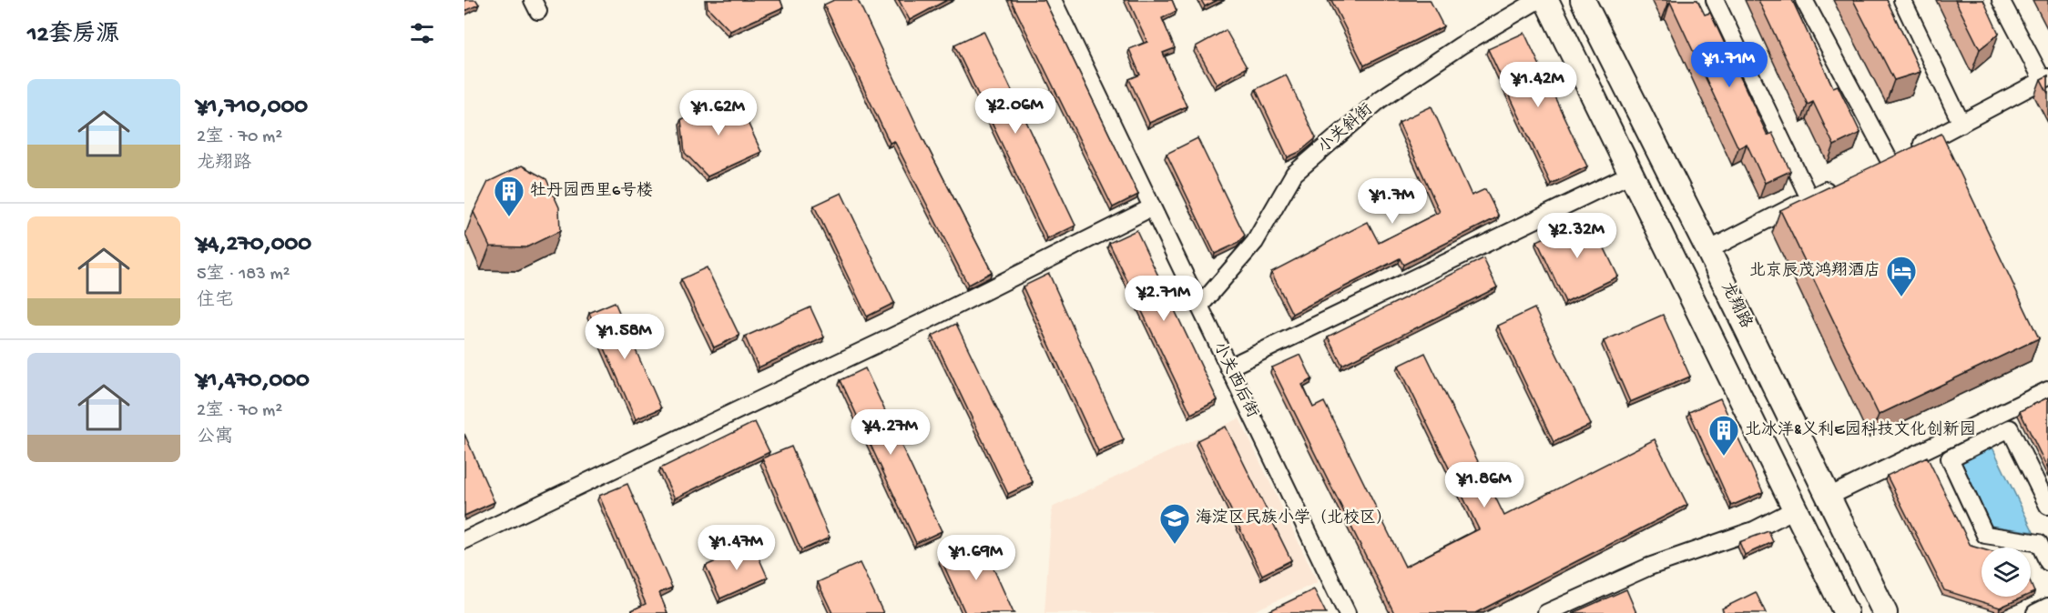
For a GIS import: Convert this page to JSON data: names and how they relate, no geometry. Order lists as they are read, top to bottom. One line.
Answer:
{"streets":{"street":["小关斜街","龙翔路","小关西后街"]},"crossings":[["小关斜街","小关西后街"]],"places":{"building":["牡丹园西里6号楼","北冰洋&义利E园科技文化创新园"],"hotel":["北京辰茂鸿翔酒店"],"school or university":["海淀区民族小学（北校区）"]},"page":{"heading":"12套房源","price":["¥1.71M","¥1.42M","¥2.06M","¥1.62M","¥1.7M","¥2.32M","¥2.71M","¥1.58M","¥4.27M","¥1.86M","¥1.47M","¥1.69M"],"list":[{"name":"¥1,710,000","note":"2室 · 70 m² · 龙翔路"},{"name":"¥4,270,000","note":"5室 · 183 m² · 住宅"},{"name":"¥1,470,000","note":"2室 · 70 m² · 公寓"}]}}
